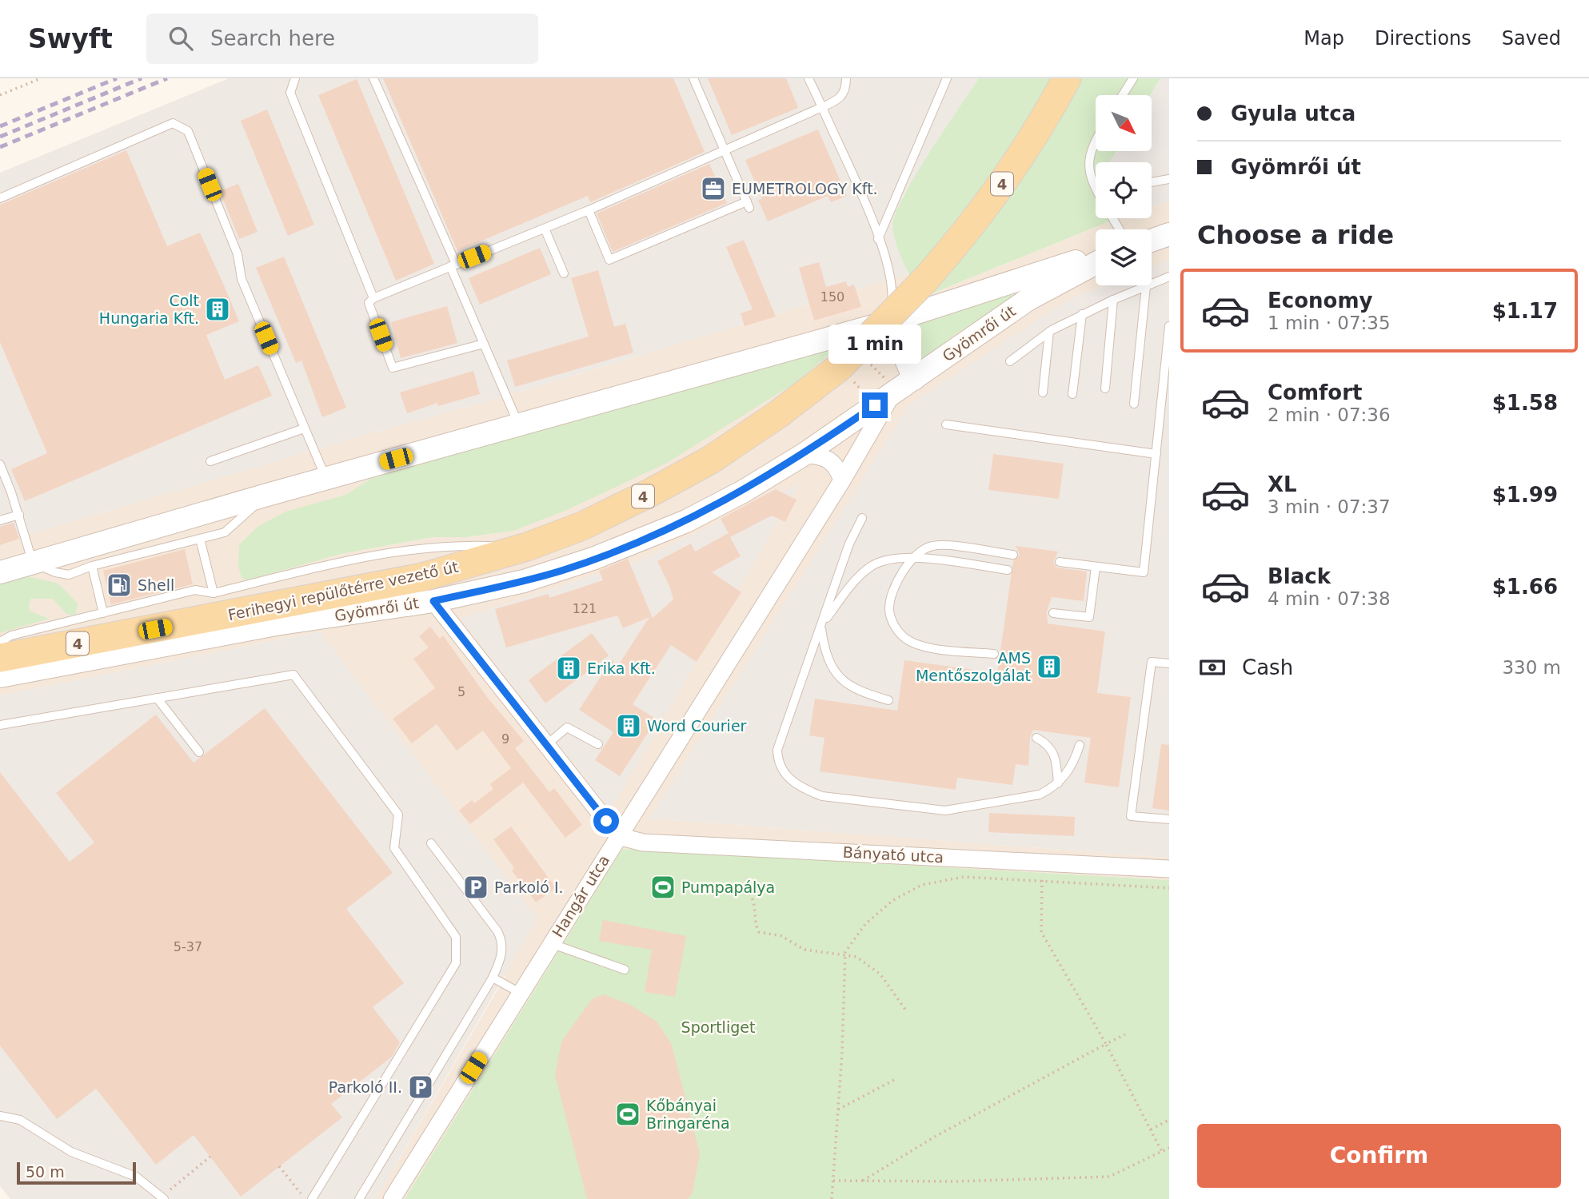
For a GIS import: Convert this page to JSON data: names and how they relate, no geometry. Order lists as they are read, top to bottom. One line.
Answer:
{"streets":{"main road":["4","Ferihegyi repülőtérre vezető út"],"street":["Gyömrői út","Bányató utca","Hangár utca"]},"crossings":[["Gyömrői út","Hangár utca"],["Bányató utca","Hangár utca"]],"parks":["Sportliget"],"places":{"office":["EUMETROLOGY Kft."],"building":["Colt Hungaria Kft.","AMS Mentőszolgálat","Erika Kft.","Word Courier"],"fuel station":["Shell"],"parking":["Parkoló I.","Parkoló II."],"sports":["Pumpapálya","Kőbányai Bringaréna"]},"house_numbers":["150","121","5","9","5-37"],"scale_bar":"50 m","north":"bottom right","page":{"header":"Swyft","search":"Search here","nav":["Map","Directions","Saved"],"banner":["Gyula utca","Gyömrői út"],"heading":"Choose a ride","list":[{"name":"Economy","note":"1 min · 07:35","value":"$1.17"},{"name":"Comfort","note":"2 min · 07:36","value":"$1.58"},{"name":"XL","note":"3 min · 07:37","value":"$1.99"},{"name":"Black","note":"4 min · 07:38","value":"$1.66"}],"bubble":"1 min","pay":["Cash","330 m"],"buttons":"Confirm","scale":"50 m"}}
